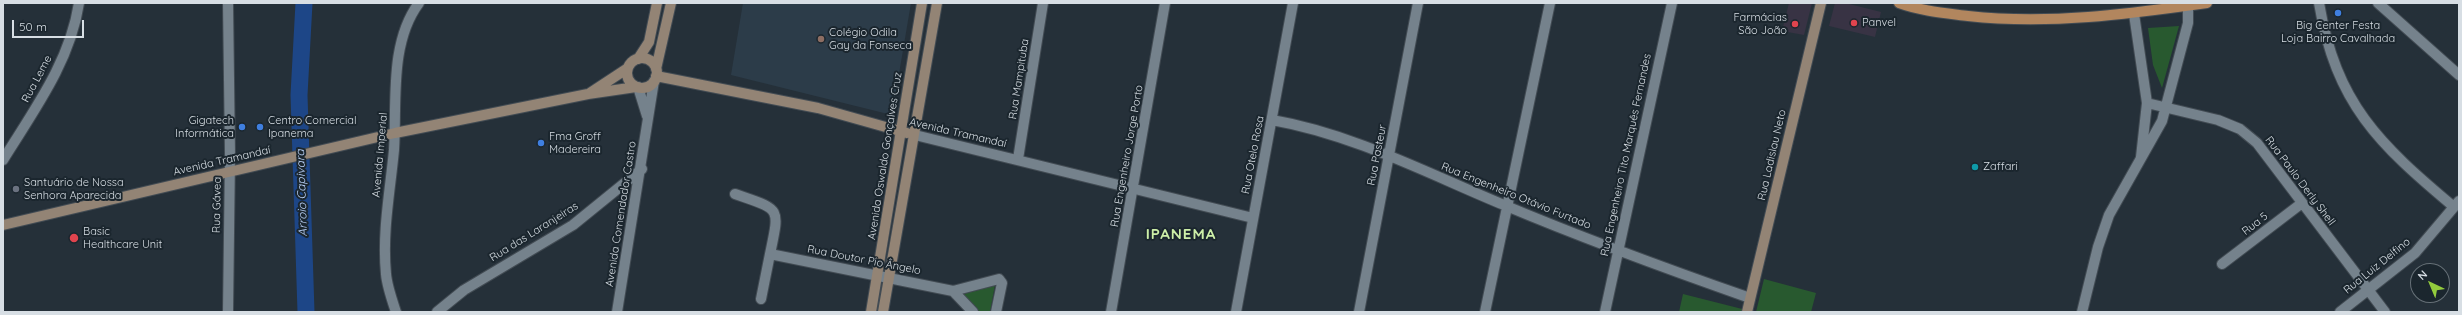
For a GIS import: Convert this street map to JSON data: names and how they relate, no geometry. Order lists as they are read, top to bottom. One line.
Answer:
{"streets":{"street":["Rua Leme","Rua Mampituba","Avenida Tramandaí","Avenida Imperial","Rua Otelo Rosa","Rua Pasteur","Rua Engenheiro Tito Marquês Fernandes","Rua Ladislau Neto","Avenida Oswaldo Gonçalves Cruz","Rua Engenheiro Jorge Porto","Rua Paulo Derly Shell","Rua Engenheiro Otávio Furtado","Rua Gávea","Avenida Comendador Castro","Rua 5","Rua das Laranjeiras","Rua Doutor Pio Ângelo","Rua Luiz Delfino"]},"crossings":[["Rua Mampituba","Avenida Tramandaí"],["Avenida Tramandaí","Avenida Imperial"],["Avenida Tramandaí","Rua Otelo Rosa"],["Avenida Tramandaí","Avenida Oswaldo Gonçalves Cruz"],["Avenida Tramandaí","Rua Engenheiro Jorge Porto"],["Avenida Tramandaí","Rua Gávea"],["Avenida Tramandaí","Avenida Comendador Castro"],["Rua Otelo Rosa","Rua Engenheiro Otávio Furtado"],["Rua Pasteur","Rua Engenheiro Otávio Furtado"],["Rua Engenheiro Tito Marquês Fernandes","Rua Engenheiro Otávio Furtado"],["Rua Ladislau Neto","Rua Engenheiro Otávio Furtado"],["Avenida Oswaldo Gonçalves Cruz","Rua Doutor Pio Ângelo"],["Rua Paulo Derly Shell","Rua 5"],["Rua Paulo Derly Shell","Rua Luiz Delfino"],["Avenida Comendador Castro","Rua das Laranjeiras"]],"districts":["IPANEMA"],"water":["Arroio Capivara"],"places":["Big Center Festa Loja Bairro Cavalhada","Panvel","Farmácias São João","Colégio Odila Gay da Fonseca","Gigatech Informática","Centro Comercial Ipanema","Fma Groff Madereira","Zaffari","Santuário de Nossa Senhora Aparecida","Basic Healthcare Unit"],"scale_bar":"50 m","north":"top left"}
